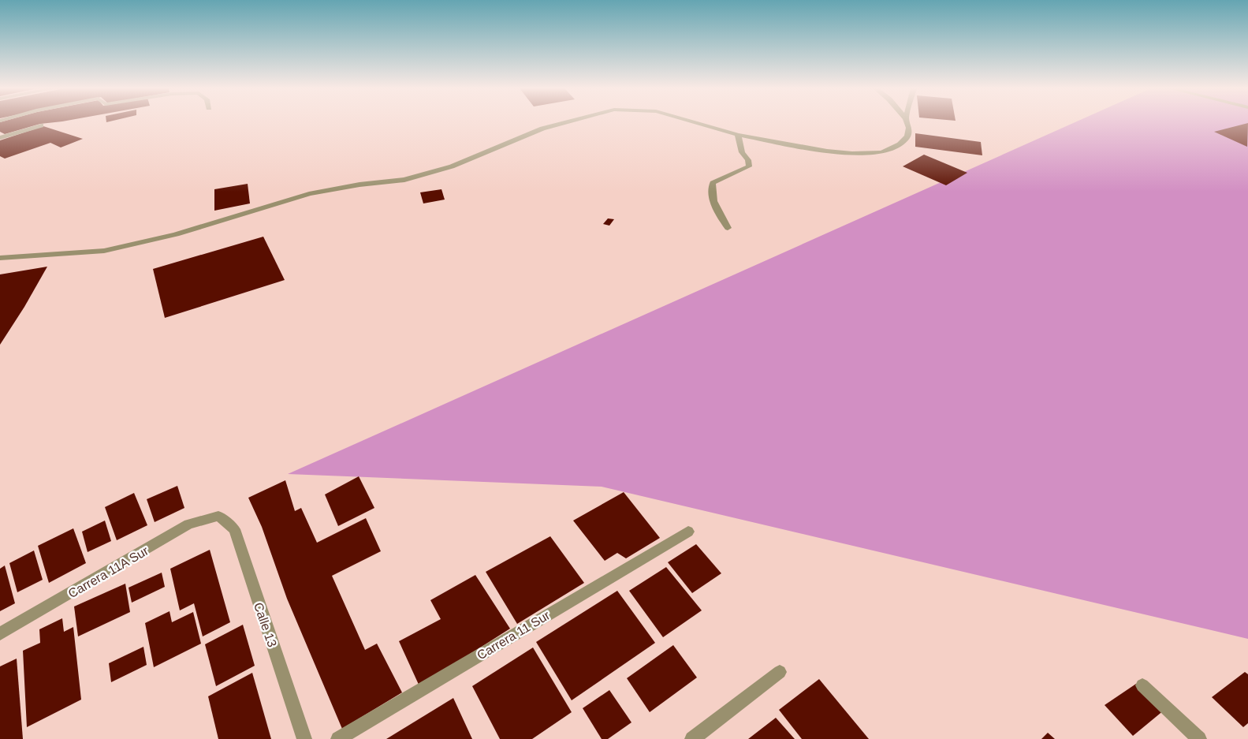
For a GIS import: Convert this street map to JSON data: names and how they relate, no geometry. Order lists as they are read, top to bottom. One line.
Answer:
{"streets":{"street":["Carrera 11A Sur","Calle 13","Carrera 11 Sur"]},"crossings":[["Carrera 11A Sur","Calle 13"]]}
